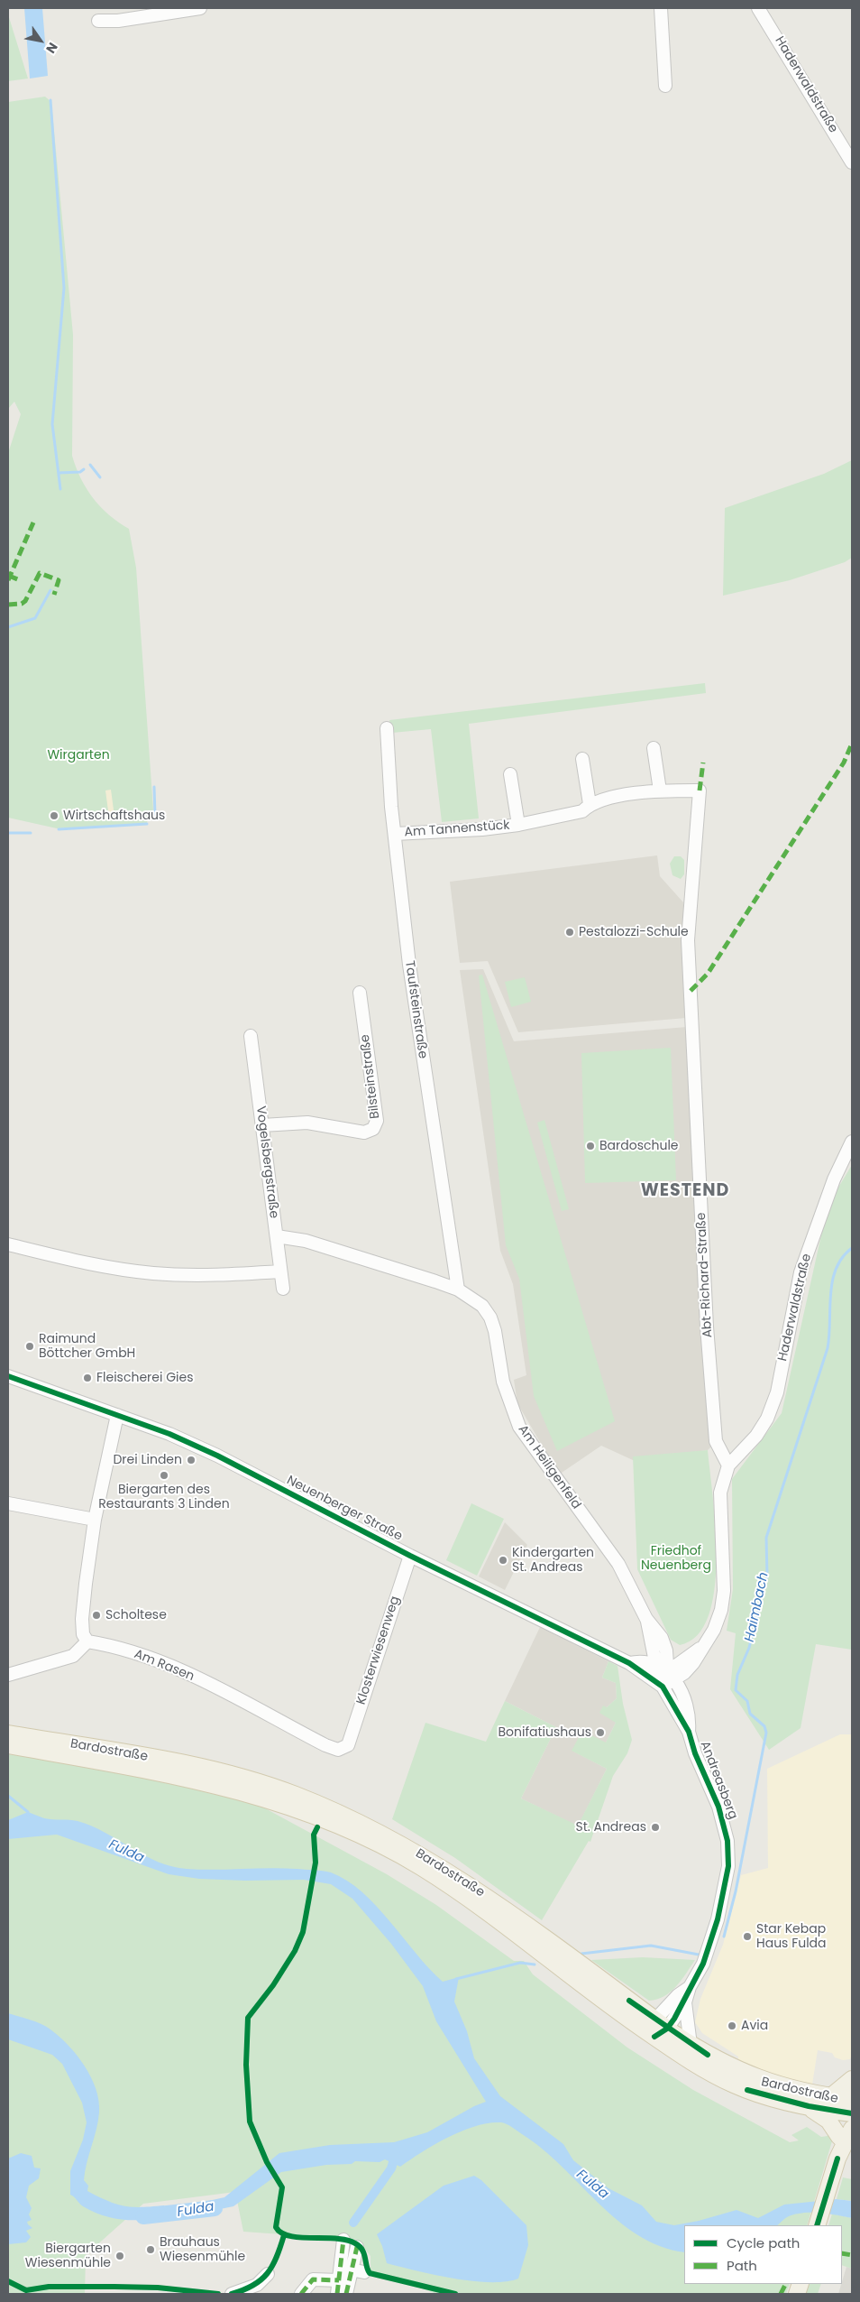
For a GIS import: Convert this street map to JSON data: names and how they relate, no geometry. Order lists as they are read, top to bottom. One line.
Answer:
{"streets":{"main road":["Bardostraße"],"street":["Haderwaldstraße","Am Tannenstück","Taufsteinstraße","Bilsteinstraße","Vogelsbergstraße","Abt-Richard-Straße","Am Heiligenfeld","Neuenberger Straße","Klosterwiesenweg","Am Rasen","Andreasberg"]},"crossings":[["Haderwaldstraße","Abt-Richard-Straße"],["Am Tannenstück","Taufsteinstraße"],["Am Tannenstück","Abt-Richard-Straße"],["Taufsteinstraße","Am Heiligenfeld"],["Bilsteinstraße","Vogelsbergstraße"],["Vogelsbergstraße","Am Heiligenfeld"],["Am Heiligenfeld","Neuenberger Straße"],["Am Heiligenfeld","Andreasberg"],["Neuenberger Straße","Klosterwiesenweg"],["Neuenberger Straße","Andreasberg"],["Klosterwiesenweg","Am Rasen"],["Bardostraße","Andreasberg"]],"districts":["WESTEND"],"water":["Haimbach","Fulda"],"parks":["Wirgarten","Friedhof Neuenberg"],"places":["Wirtschaftshaus","Pestalozzi-Schule","Bardoschule","Raimund Böttcher GmbH","Fleischerei Gies","Drei Linden","Biergarten des Restaurants 3 Linden","Kindergarten St. Andreas","Scholtese","Bonifatiushaus","St. Andreas","Star Kebap Haus Fulda","Avia","Brauhaus Wiesenmühle","Biergarten Wiesenmühle"],"legend":["Cycle path","Path"],"north":"bottom right"}
